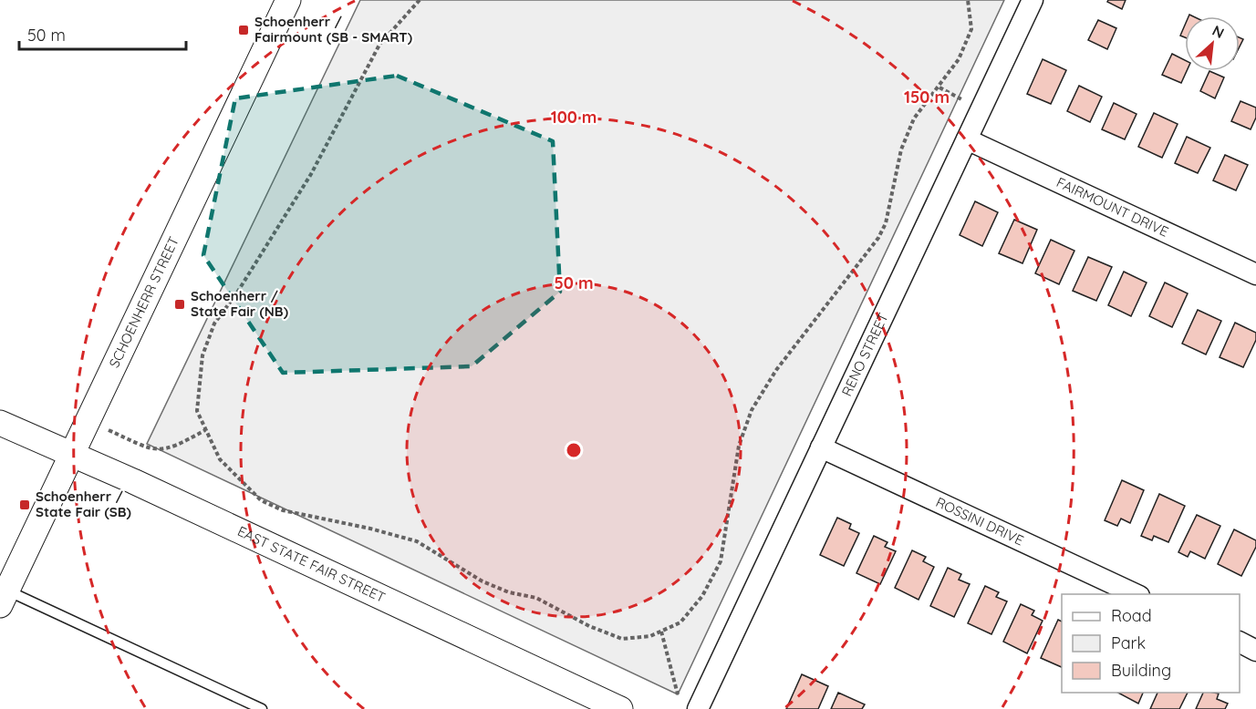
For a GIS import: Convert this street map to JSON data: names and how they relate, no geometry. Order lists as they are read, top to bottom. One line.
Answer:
{"streets":{"street":["FAIRMOUNT DRIVE","SCHOENHERR STREET","RENO STREET","ROSSINI DRIVE","EAST STATE FAIR STREET"]},"crossings":[["FAIRMOUNT DRIVE","RENO STREET"],["SCHOENHERR STREET","EAST STATE FAIR STREET"],["RENO STREET","ROSSINI DRIVE"]],"places":{"transit":["Schoenherr / Fairmount (SB - SMART)","Schoenherr / State Fair (NB)","Schoenherr / State Fair (SB)"]},"legend":["Road","Park","Building"],"scale_bar":"50 m","north":"top right","rings":["150 m","100 m","50 m"]}
